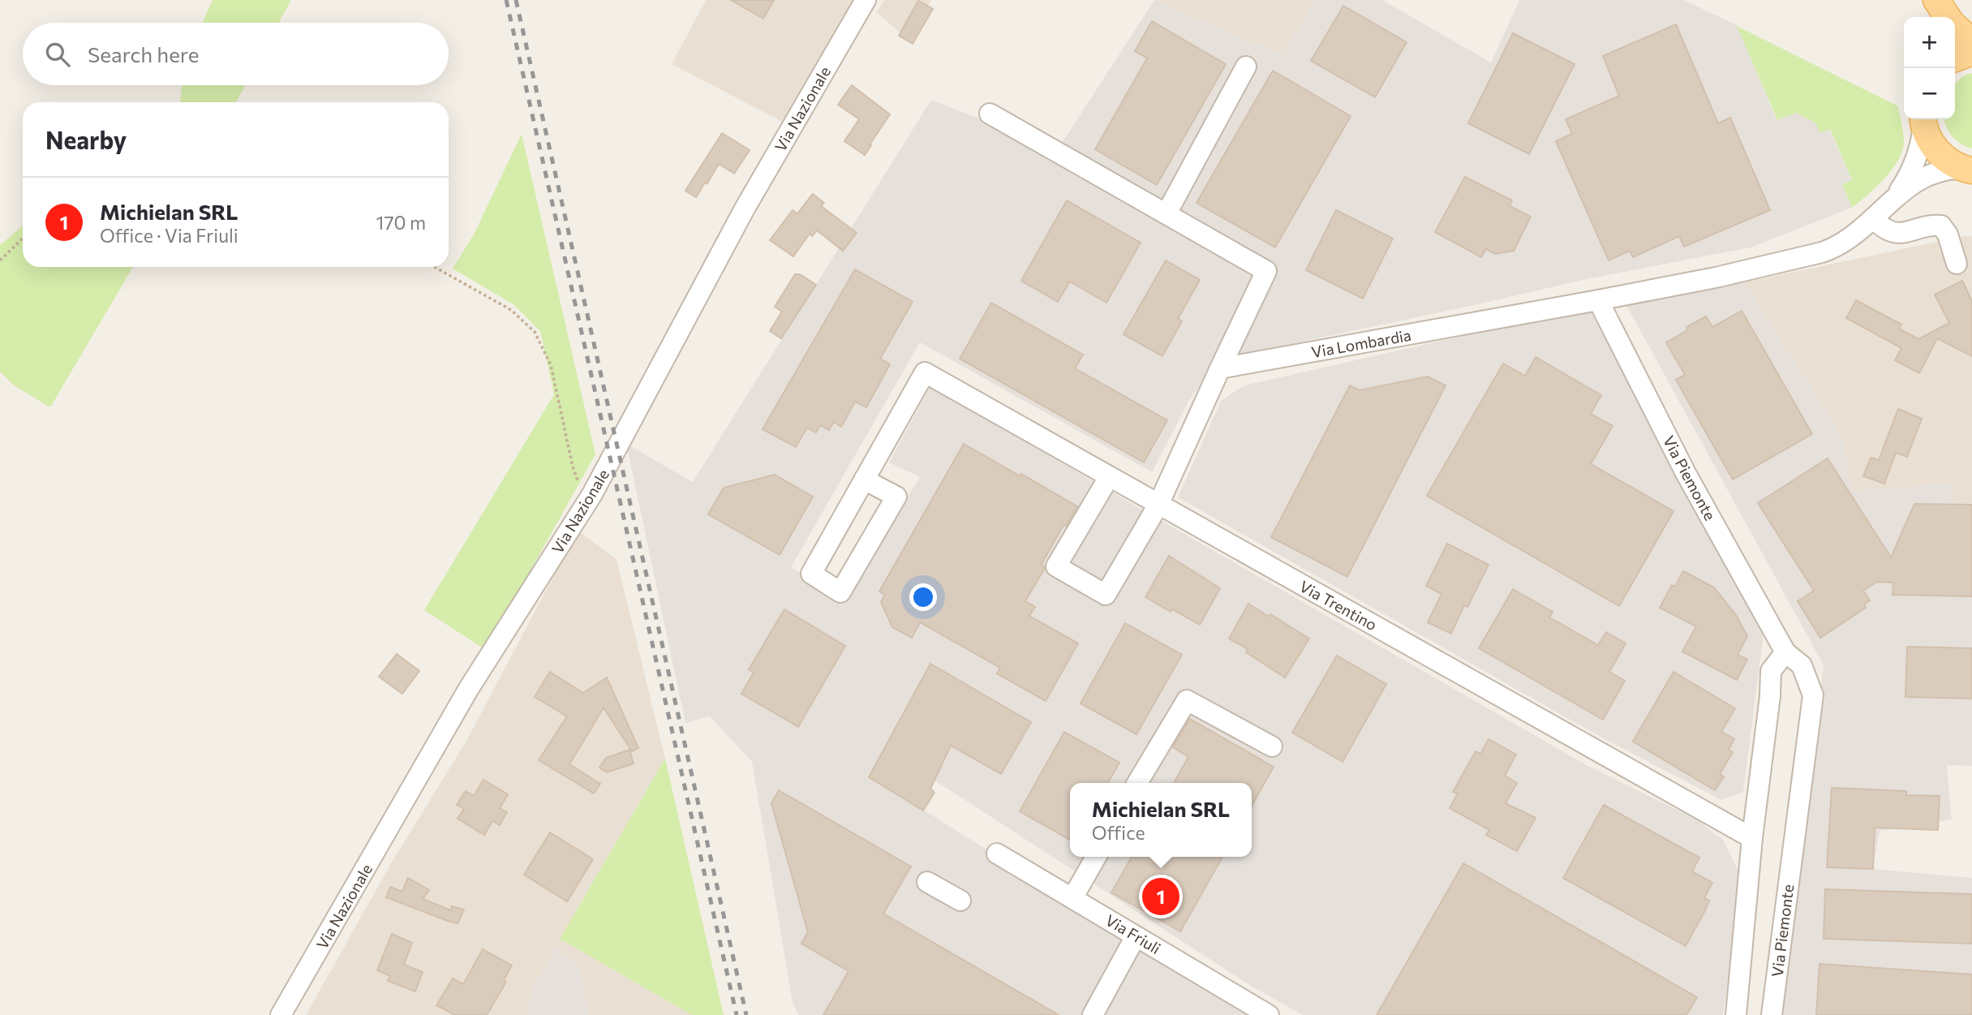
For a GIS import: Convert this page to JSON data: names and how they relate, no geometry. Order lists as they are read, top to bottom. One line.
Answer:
{"streets":{"street":["Via Nazionale","Via Lombardia","Via Piemonte","Via Trentino","Via Friuli"]},"crossings":[["Via Lombardia","Via Piemonte"]],"page":{"map_buttons":["+","−"],"search":"Search here","heading":"Nearby","list":[{"mark":"1","name":"Michielan SRL","note":"Office · Via Friuli","value":"170 m"}],"popup":["Michielan SRL","Office"],"pins":"1"}}
